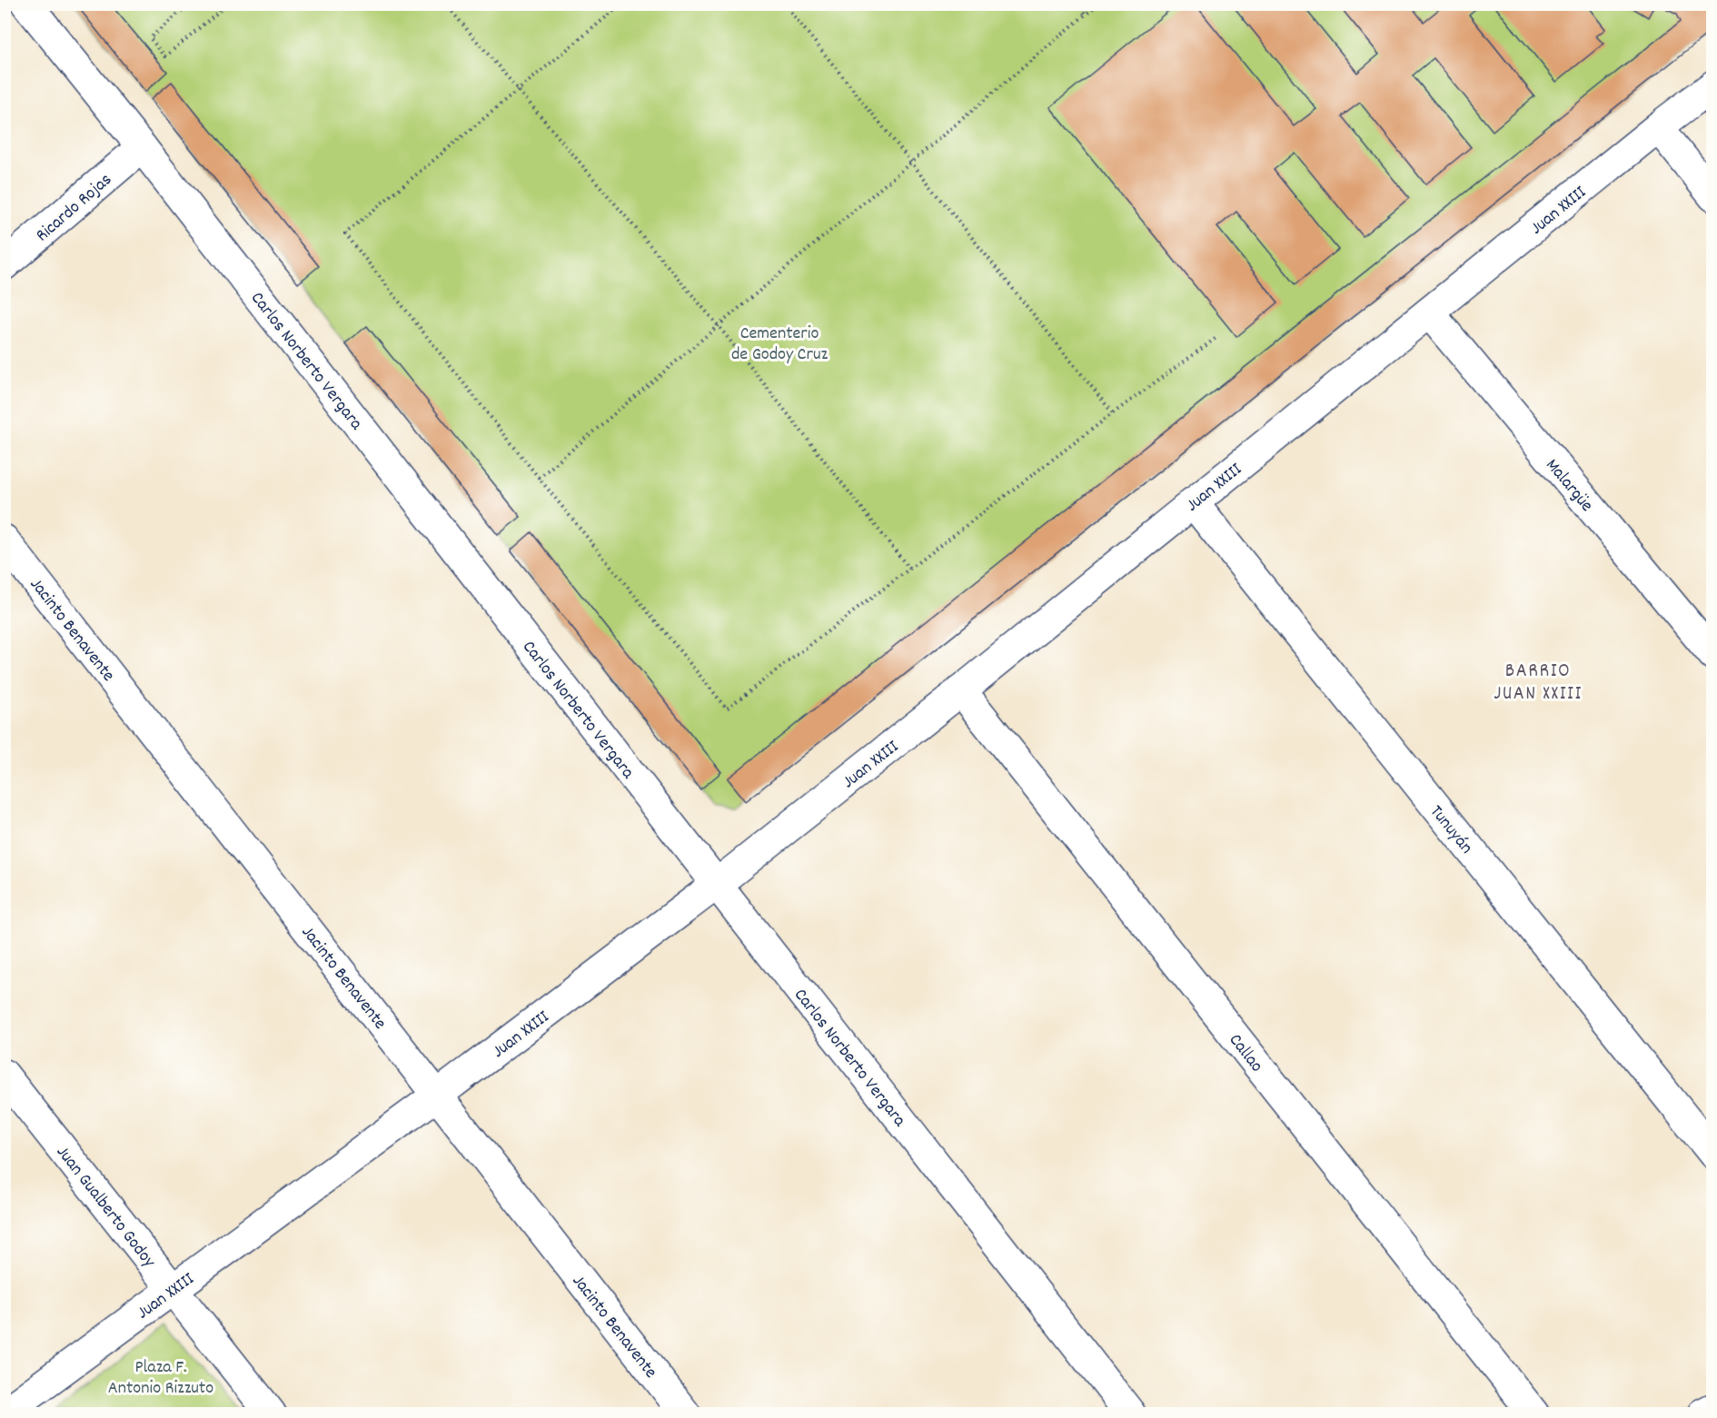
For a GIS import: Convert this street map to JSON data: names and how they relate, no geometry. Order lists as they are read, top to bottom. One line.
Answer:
{"streets":{"street":["Ricardo Rojas","Juan XXIII","Carlos Norberto Vergara","Malargüe","Jacinto Benavente","Tunuyán","Callao","Juan Gualberto Godoy"]},"crossings":[["Ricardo Rojas","Carlos Norberto Vergara"],["Juan XXIII","Carlos Norberto Vergara"],["Juan XXIII","Malargüe"],["Juan XXIII","Jacinto Benavente"],["Juan XXIII","Tunuyán"],["Juan XXIII","Callao"],["Juan XXIII","Juan Gualberto Godoy"]],"districts":["BARRIO JUAN XXIII"],"parks":["Cementerio de Godoy Cruz","Plaza F. Antonio Rizzuto"]}
